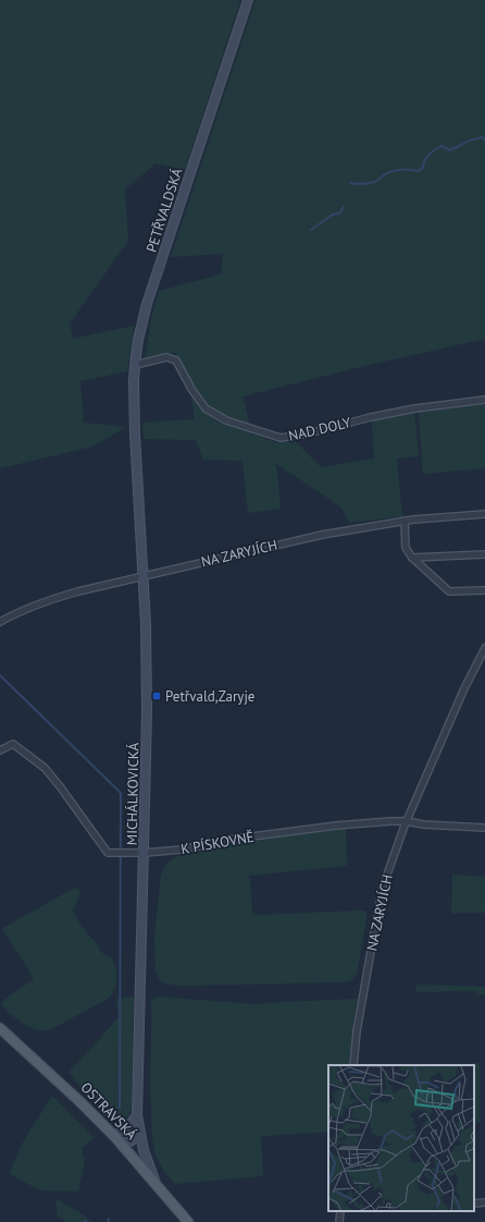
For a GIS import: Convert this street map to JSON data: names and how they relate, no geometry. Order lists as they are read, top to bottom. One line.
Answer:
{"streets":{"main road":["OSTRAVSKÁ"],"street":["PETŘVALDSKÁ","NAD DOLY","NA ZARYJÍCH","MICHÁLKOVICKÁ","K PÍSKOVNĚ"]},"crossings":[["PETŘVALDSKÁ","NAD DOLY"],["PETŘVALDSKÁ","MICHÁLKOVICKÁ"],["NA ZARYJÍCH","MICHÁLKOVICKÁ"],["NA ZARYJÍCH","K PÍSKOVNĚ"],["MICHÁLKOVICKÁ","K PÍSKOVNĚ"],["MICHÁLKOVICKÁ","OSTRAVSKÁ"]],"places":{"transit":["Petřvald,Zaryje"]}}
